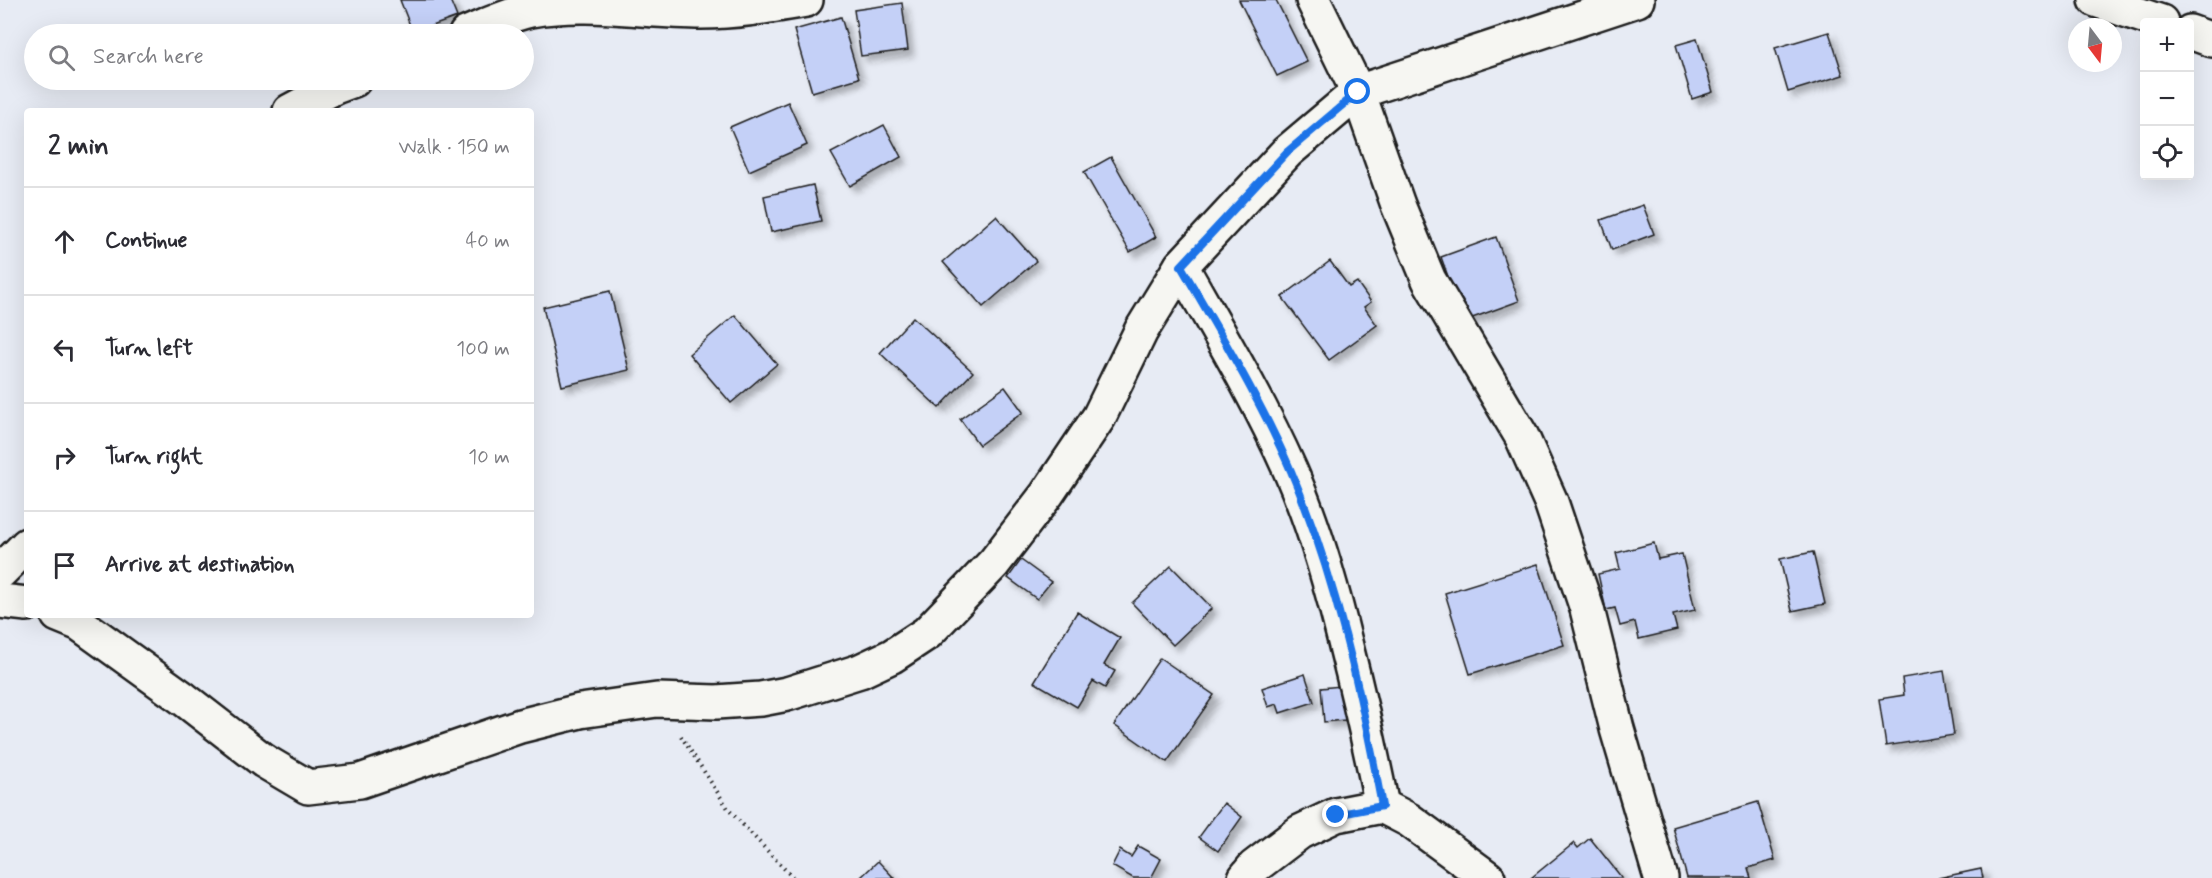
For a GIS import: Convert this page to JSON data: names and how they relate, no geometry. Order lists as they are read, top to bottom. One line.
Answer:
{"north":"bottom","page":{"map_buttons":["+","−"],"search":"Search here","heading":["2 min","Walk · 150 m"],"list":[["Continue","40 m"],["Turn left","100 m"],["Turn right","10 m"],"Arrive at destination"]}}
